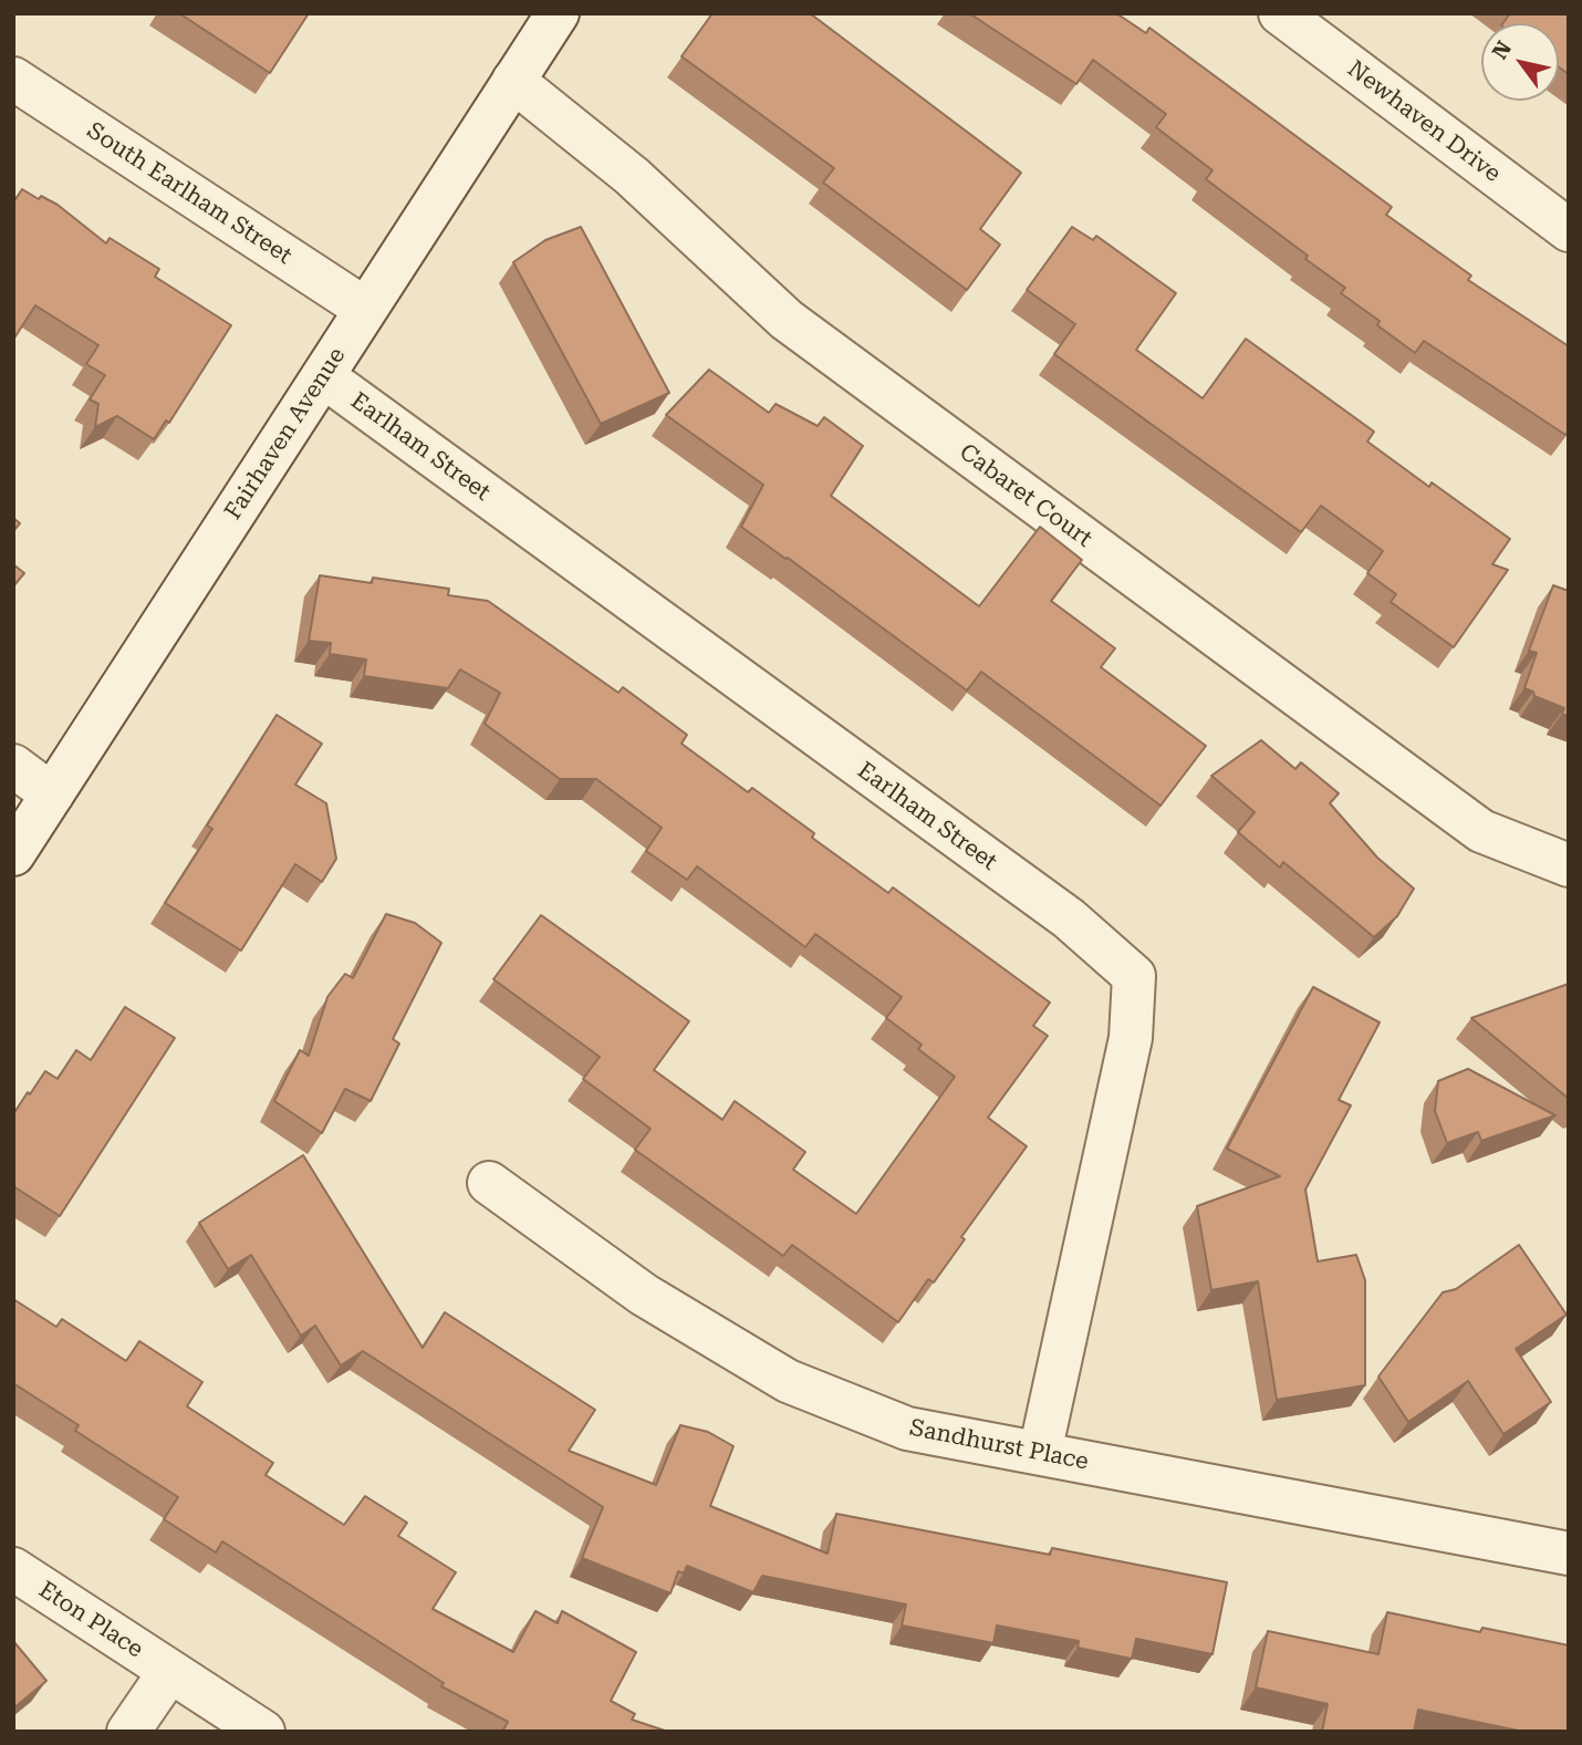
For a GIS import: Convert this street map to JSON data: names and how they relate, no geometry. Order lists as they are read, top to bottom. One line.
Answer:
{"streets":{"street":["Newhaven Drive","South Earlham Street","Fairhaven Avenue","Earlham Street","Cabaret Court","Sandhurst Place","Eton Place"]},"crossings":[["South Earlham Street","Fairhaven Avenue"],["Fairhaven Avenue","Earlham Street"],["Fairhaven Avenue","Cabaret Court"],["Earlham Street","Sandhurst Place"]],"north":"top left"}
